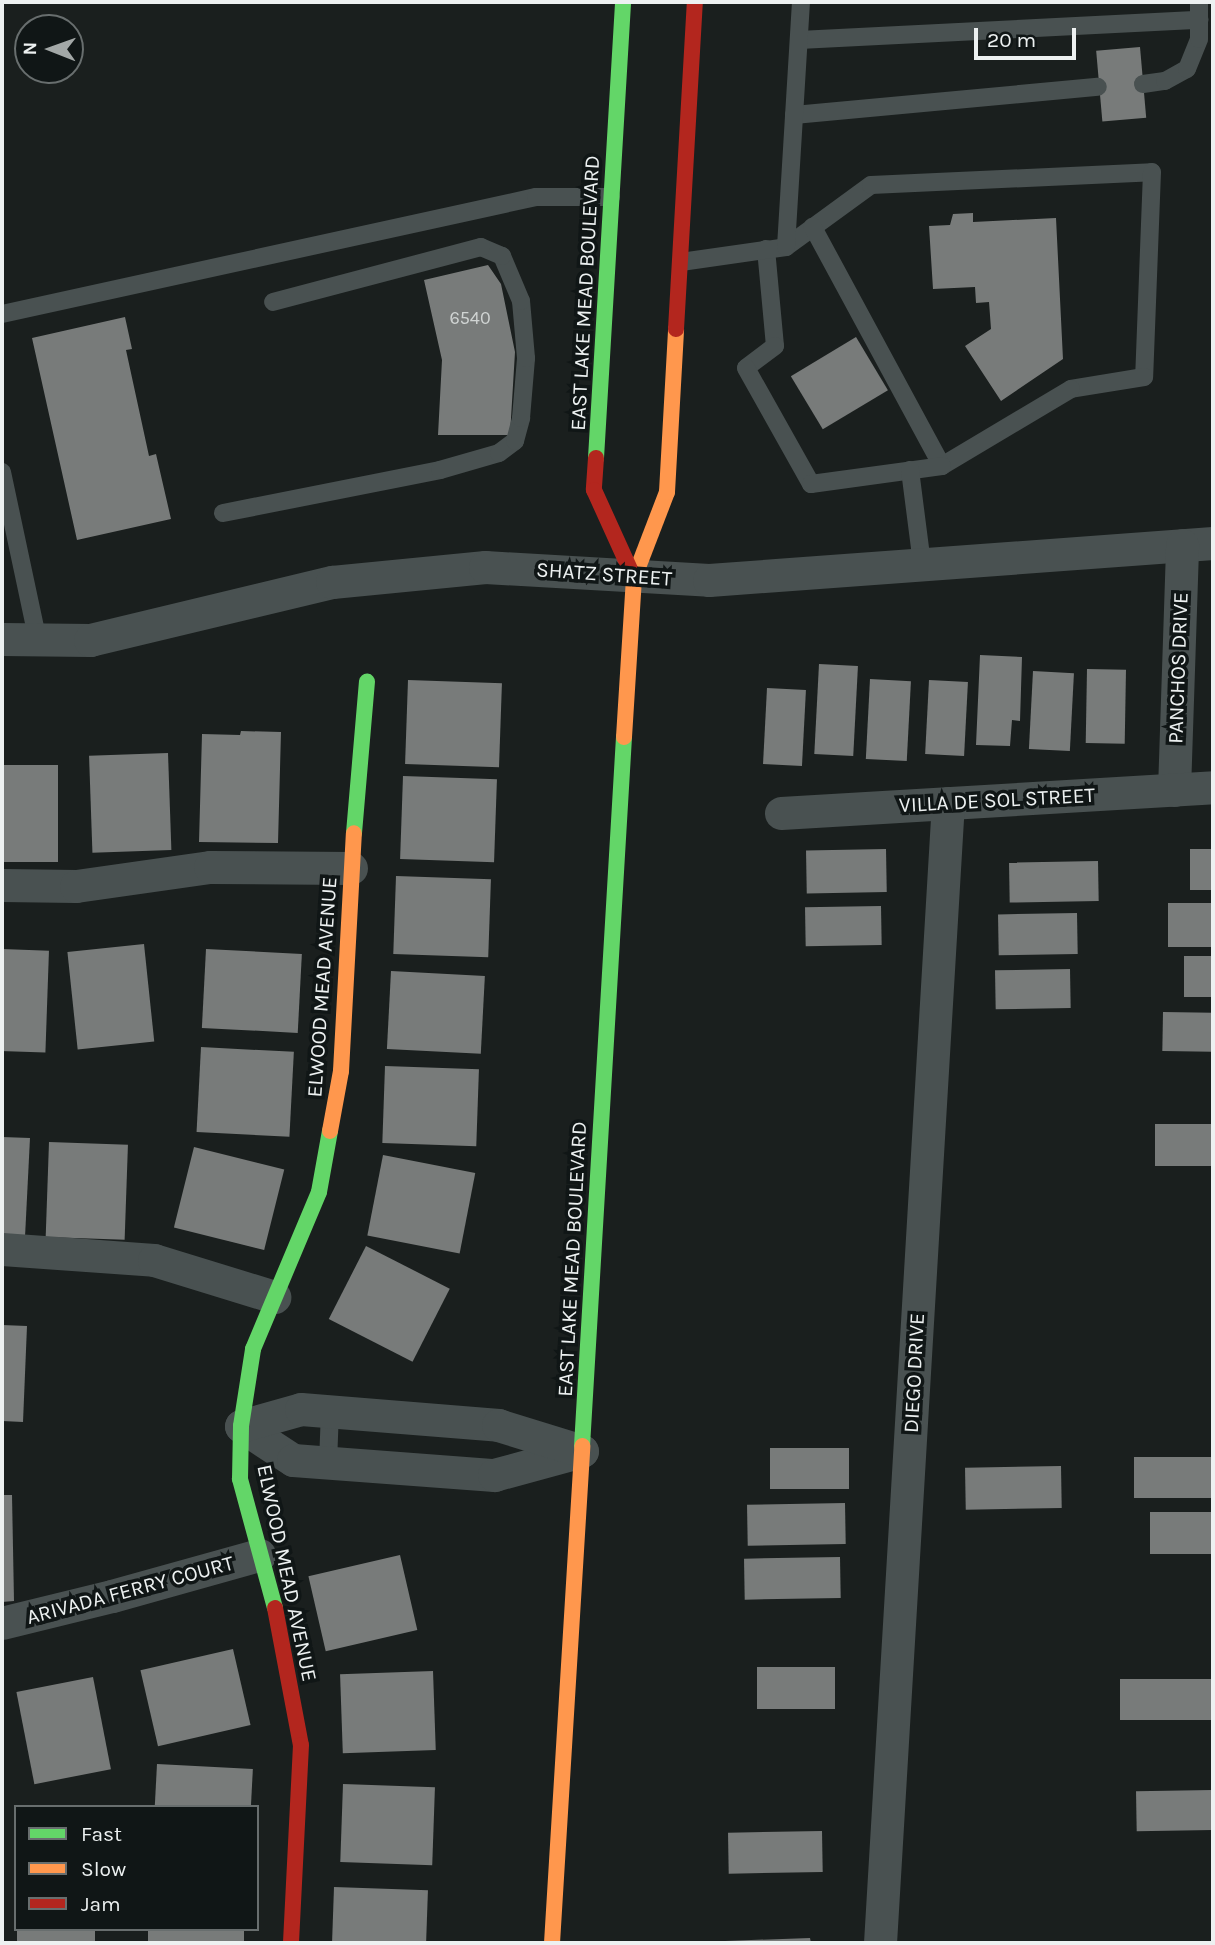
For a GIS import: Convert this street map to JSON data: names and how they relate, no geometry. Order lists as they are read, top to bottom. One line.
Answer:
{"streets":{"main road":["EAST LAKE MEAD BOULEVARD","ELWOOD MEAD AVENUE"],"street":["SHATZ STREET","PANCHOS DRIVE","VILLA DE SOL STREET","DIEGO DRIVE","ARIVADA FERRY COURT"]},"crossings":[["EAST LAKE MEAD BOULEVARD","SHATZ STREET"],["SHATZ STREET","PANCHOS DRIVE"],["PANCHOS DRIVE","VILLA DE SOL STREET"],["VILLA DE SOL STREET","DIEGO DRIVE"],["ELWOOD MEAD AVENUE","ARIVADA FERRY COURT"]],"house_numbers":["6540"],"legend":["Fast","Slow","Jam"],"scale_bar":"20 m","north":"left"}
